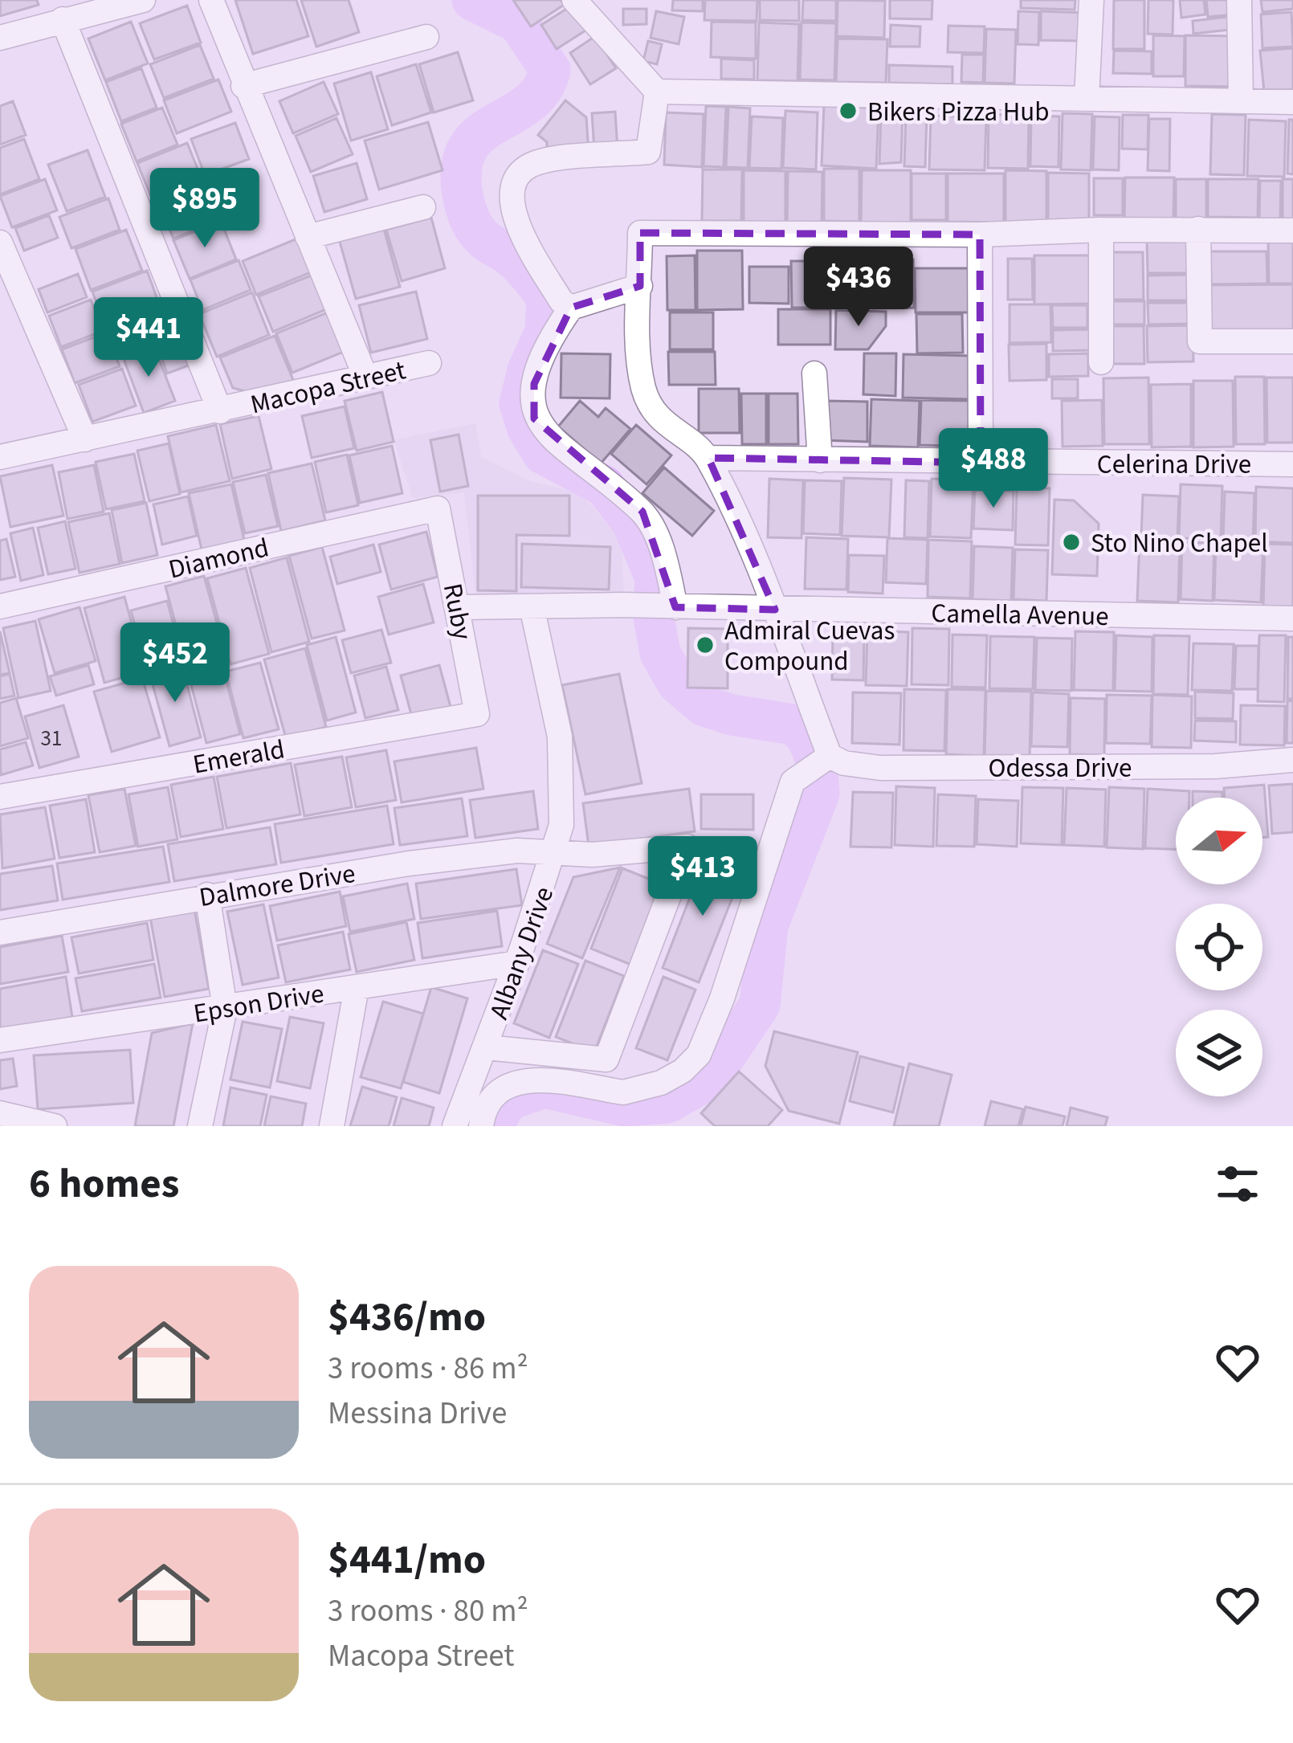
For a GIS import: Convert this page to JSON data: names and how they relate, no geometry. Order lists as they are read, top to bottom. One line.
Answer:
{"streets":{"street":["Macopa Street","Celerina Drive","Diamond","Ruby","Camella Avenue","Emerald","Odessa Drive","Dalmore Drive","Albany Drive","Epson Drive"]},"crossings":[["Diamond","Ruby"],["Ruby","Camella Avenue"],["Ruby","Emerald"],["Camella Avenue","Albany Drive"],["Dalmore Drive","Albany Drive"],["Albany Drive","Epson Drive"]],"places":["Bikers Pizza Hub","Sto Nino Chapel","Admiral Cuevas Compound"],"house_numbers":["31"],"north":"right","page":{"price":["$895","$436","$441","$488","$452","$413"],"heading":"6 homes","list":[{"name":"$436/mo","note":"3 rooms · 86 m² · Messina Drive"},{"name":"$441/mo","note":"3 rooms · 80 m² · Macopa Street"}]}}
